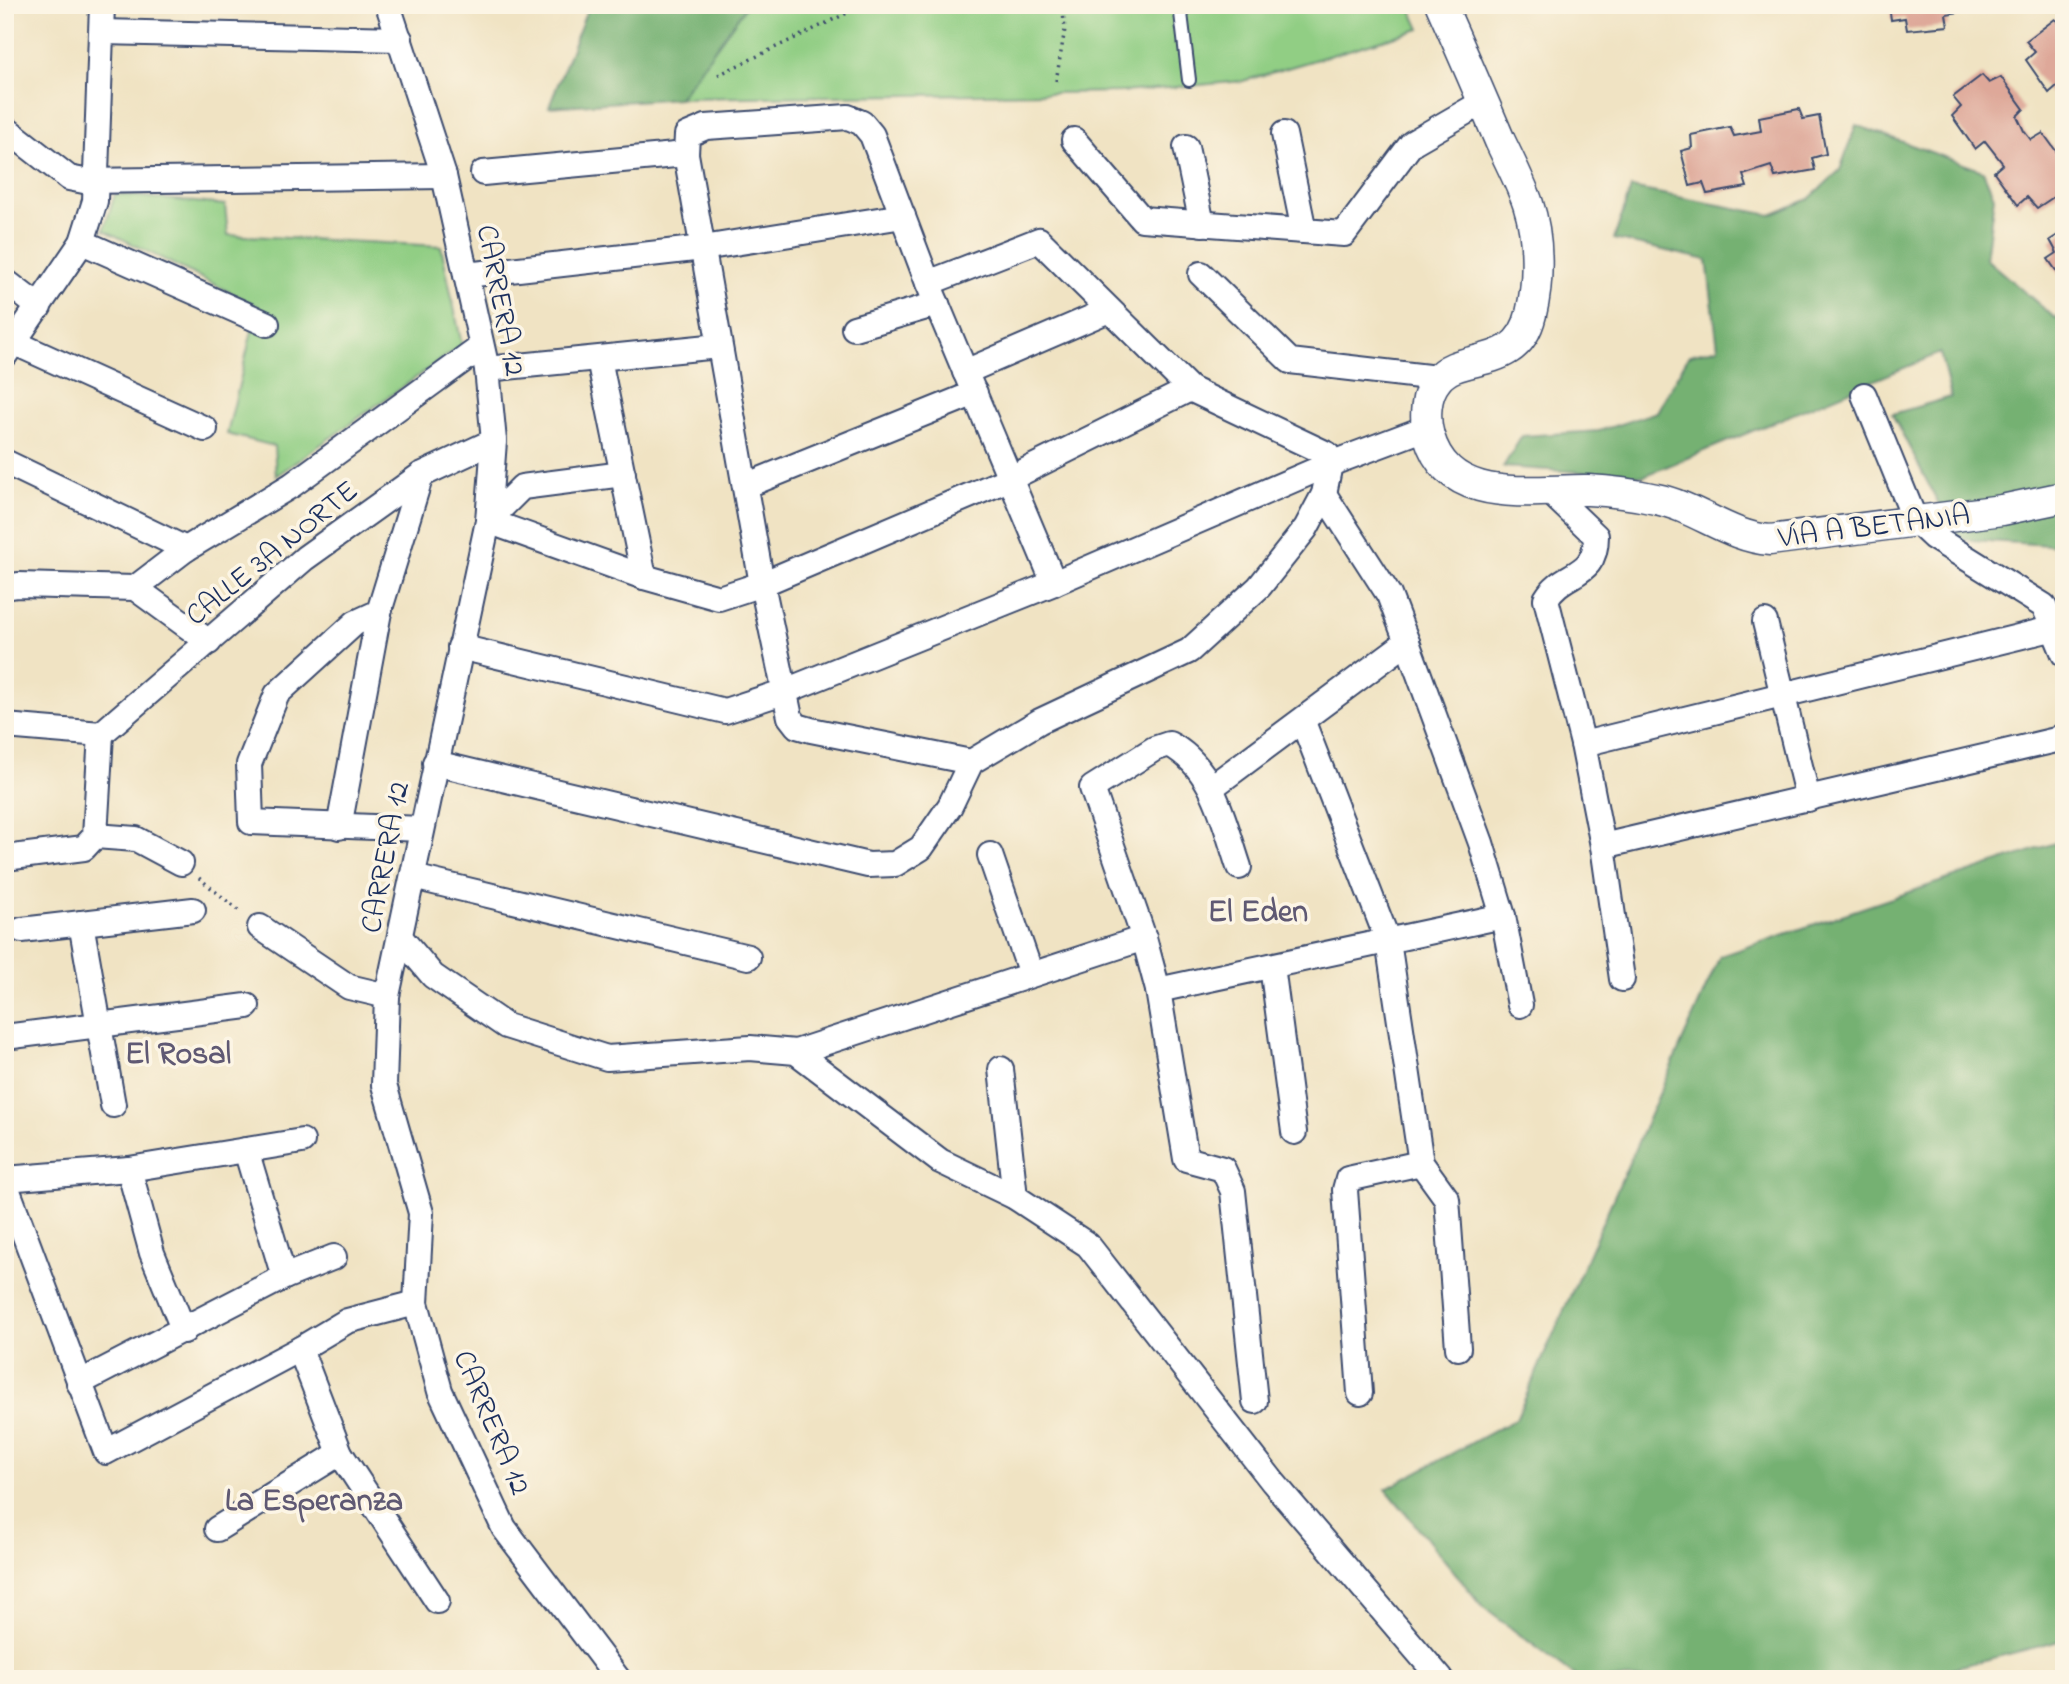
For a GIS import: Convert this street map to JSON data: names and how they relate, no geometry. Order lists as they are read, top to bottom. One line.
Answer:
{"streets":{"street":["CARRERA 12","VÍA A BETANIA","CALLE 3A NORTE"]},"crossings":[["CARRERA 12","CALLE 3A NORTE"]],"districts":["El Eden","El Rosal","La Esperanza"]}
